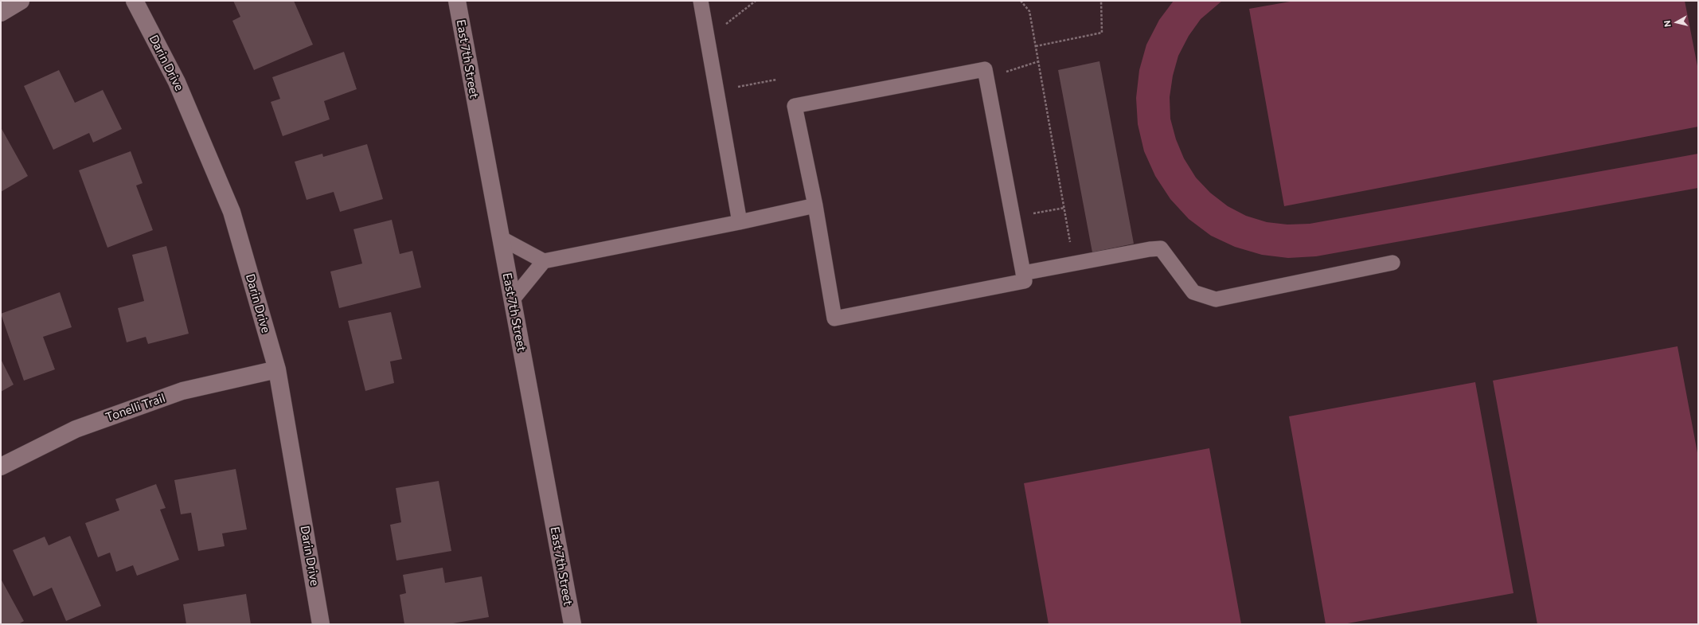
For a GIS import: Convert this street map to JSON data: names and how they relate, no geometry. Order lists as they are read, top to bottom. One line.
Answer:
{"streets":{"street":["East 7th Street","Darin Drive","Tonelli Trail"]},"crossings":[["Darin Drive","Tonelli Trail"]],"north":"left"}
